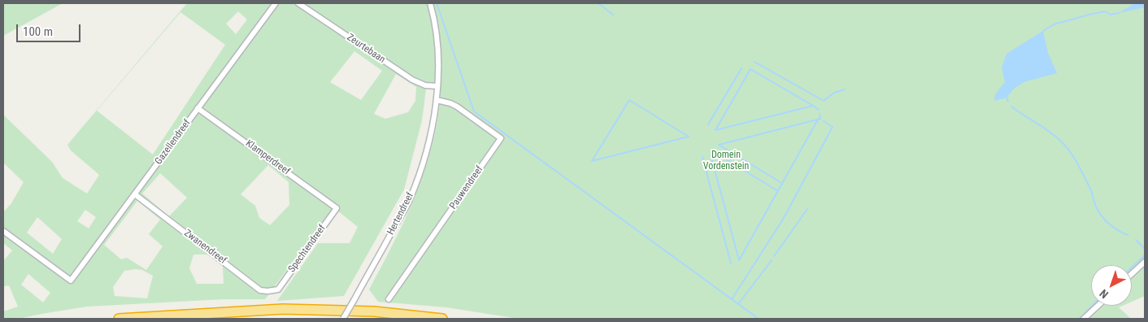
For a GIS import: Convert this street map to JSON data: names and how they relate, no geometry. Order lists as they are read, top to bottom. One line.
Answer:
{"streets":{"street":["Zeurtebaan","Gazellendreef","Klamperdreef","Pauwendreef","Hertendreef","Zwanendreef","Spechtendreef"]},"crossings":[["Zeurtebaan","Hertendreef"],["Gazellendreef","Klamperdreef"],["Gazellendreef","Zwanendreef"],["Klamperdreef","Spechtendreef"],["Pauwendreef","Hertendreef"],["Zwanendreef","Spechtendreef"]],"parks":["Domein Vordenstein"],"scale_bar":"100 m","north":"bottom left"}
